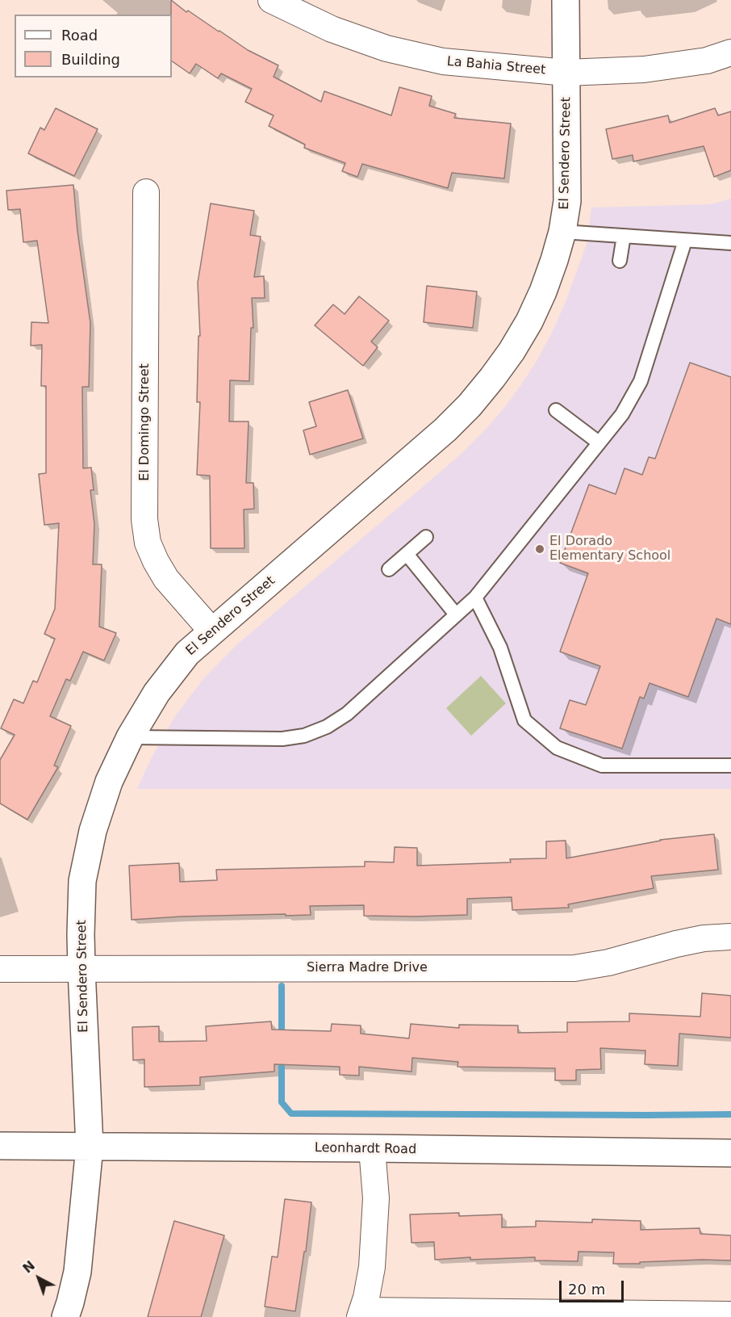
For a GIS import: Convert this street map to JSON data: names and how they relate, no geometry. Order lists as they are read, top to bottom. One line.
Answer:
{"streets":{"street":["La Bahia Street","El Sendero Street","El Domingo Street","Sierra Madre Drive","Leonhardt Road"]},"crossings":[["La Bahia Street","El Sendero Street"],["El Sendero Street","El Domingo Street"],["El Sendero Street","Sierra Madre Drive"],["El Sendero Street","Leonhardt Road"]],"places":["El Dorado Elementary School"],"legend":["Road","Building"],"scale_bar":"20 m","north":"top left"}
